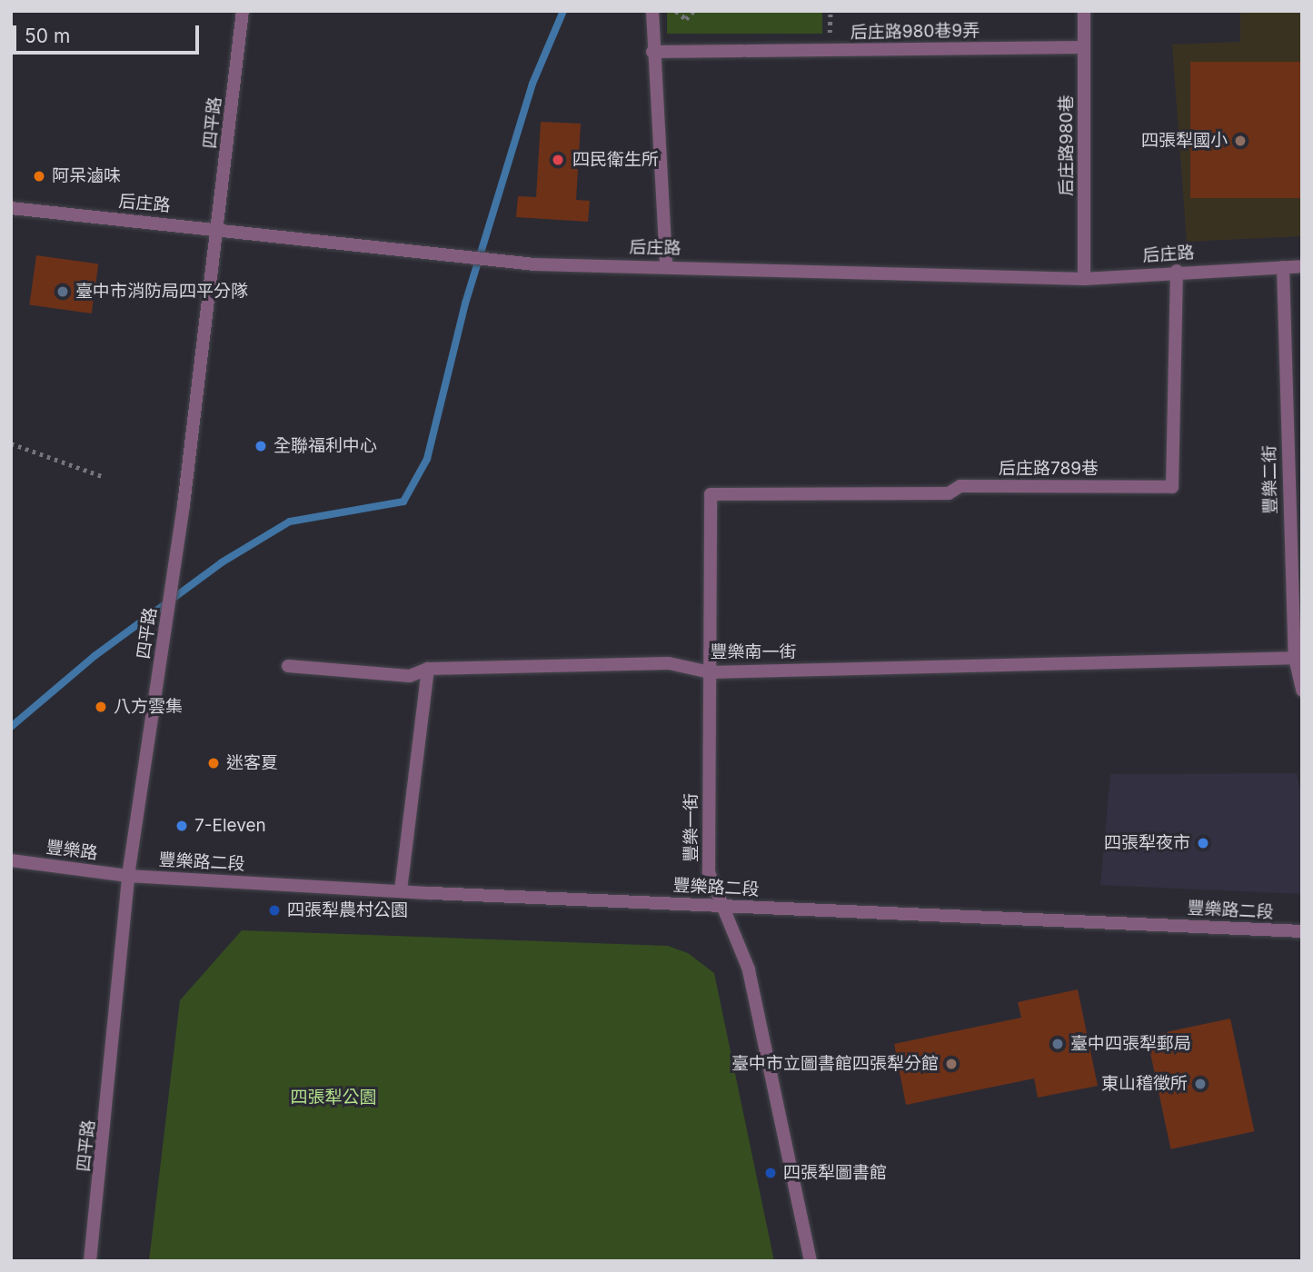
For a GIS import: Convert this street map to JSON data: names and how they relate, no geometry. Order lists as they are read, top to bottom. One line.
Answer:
{"streets":{"street":["后庄路980巷9弄","四平路","后庄路980巷","后庄路","后庄路789巷","豐樂二街","豐樂南一街","豐樂一街","豐樂路","豐樂路二段"]},"crossings":[["后庄路980巷9弄","后庄路980巷"],["四平路","后庄路"],["四平路","豐樂路"],["四平路","豐樂路二段"],["后庄路980巷","后庄路"],["后庄路","后庄路789巷"],["后庄路","豐樂二街"],["后庄路789巷","豐樂一街"],["豐樂二街","豐樂南一街"],["豐樂南一街","豐樂一街"],["豐樂一街","豐樂路二段"],["豐樂路","豐樂路二段"]],"parks":["四張犁公園"],"places":["四張犁國小","四民衛生所","阿呆滷味","臺中市消防局四平分隊","全聯福利中心","八方雲集","迷客夏","7-Eleven","四張犁夜市","四張犁農村公園","臺中四張犁郵局","臺中市立圖書館四張犁分館","東山稽徵所","四張犁圖書館"],"scale_bar":"50 m"}
